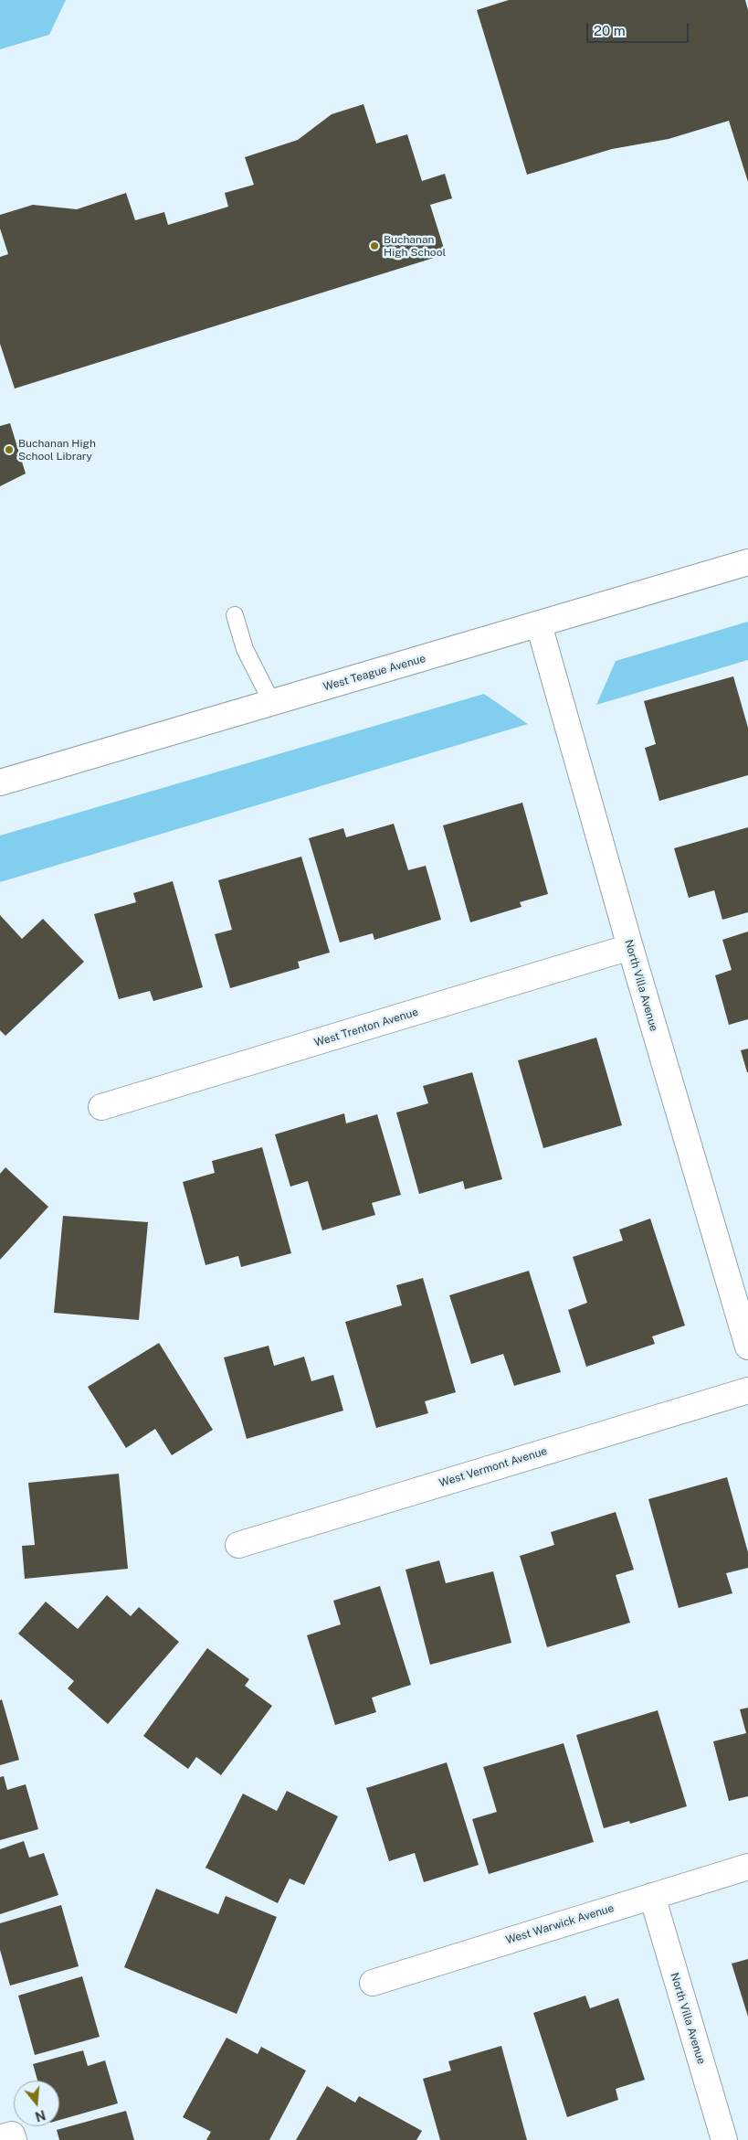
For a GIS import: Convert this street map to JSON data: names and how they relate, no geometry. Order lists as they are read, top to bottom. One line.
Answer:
{"streets":{"street":["West Teague Avenue","North Villa Avenue","West Trenton Avenue","West Vermont Avenue","West Warwick Avenue"]},"crossings":[["West Teague Avenue","North Villa Avenue"],["North Villa Avenue","West Trenton Avenue"],["North Villa Avenue","West Warwick Avenue"]],"places":["Buchanan High School","Buchanan High School Library"],"scale_bar":"20 m","north":"bottom"}
